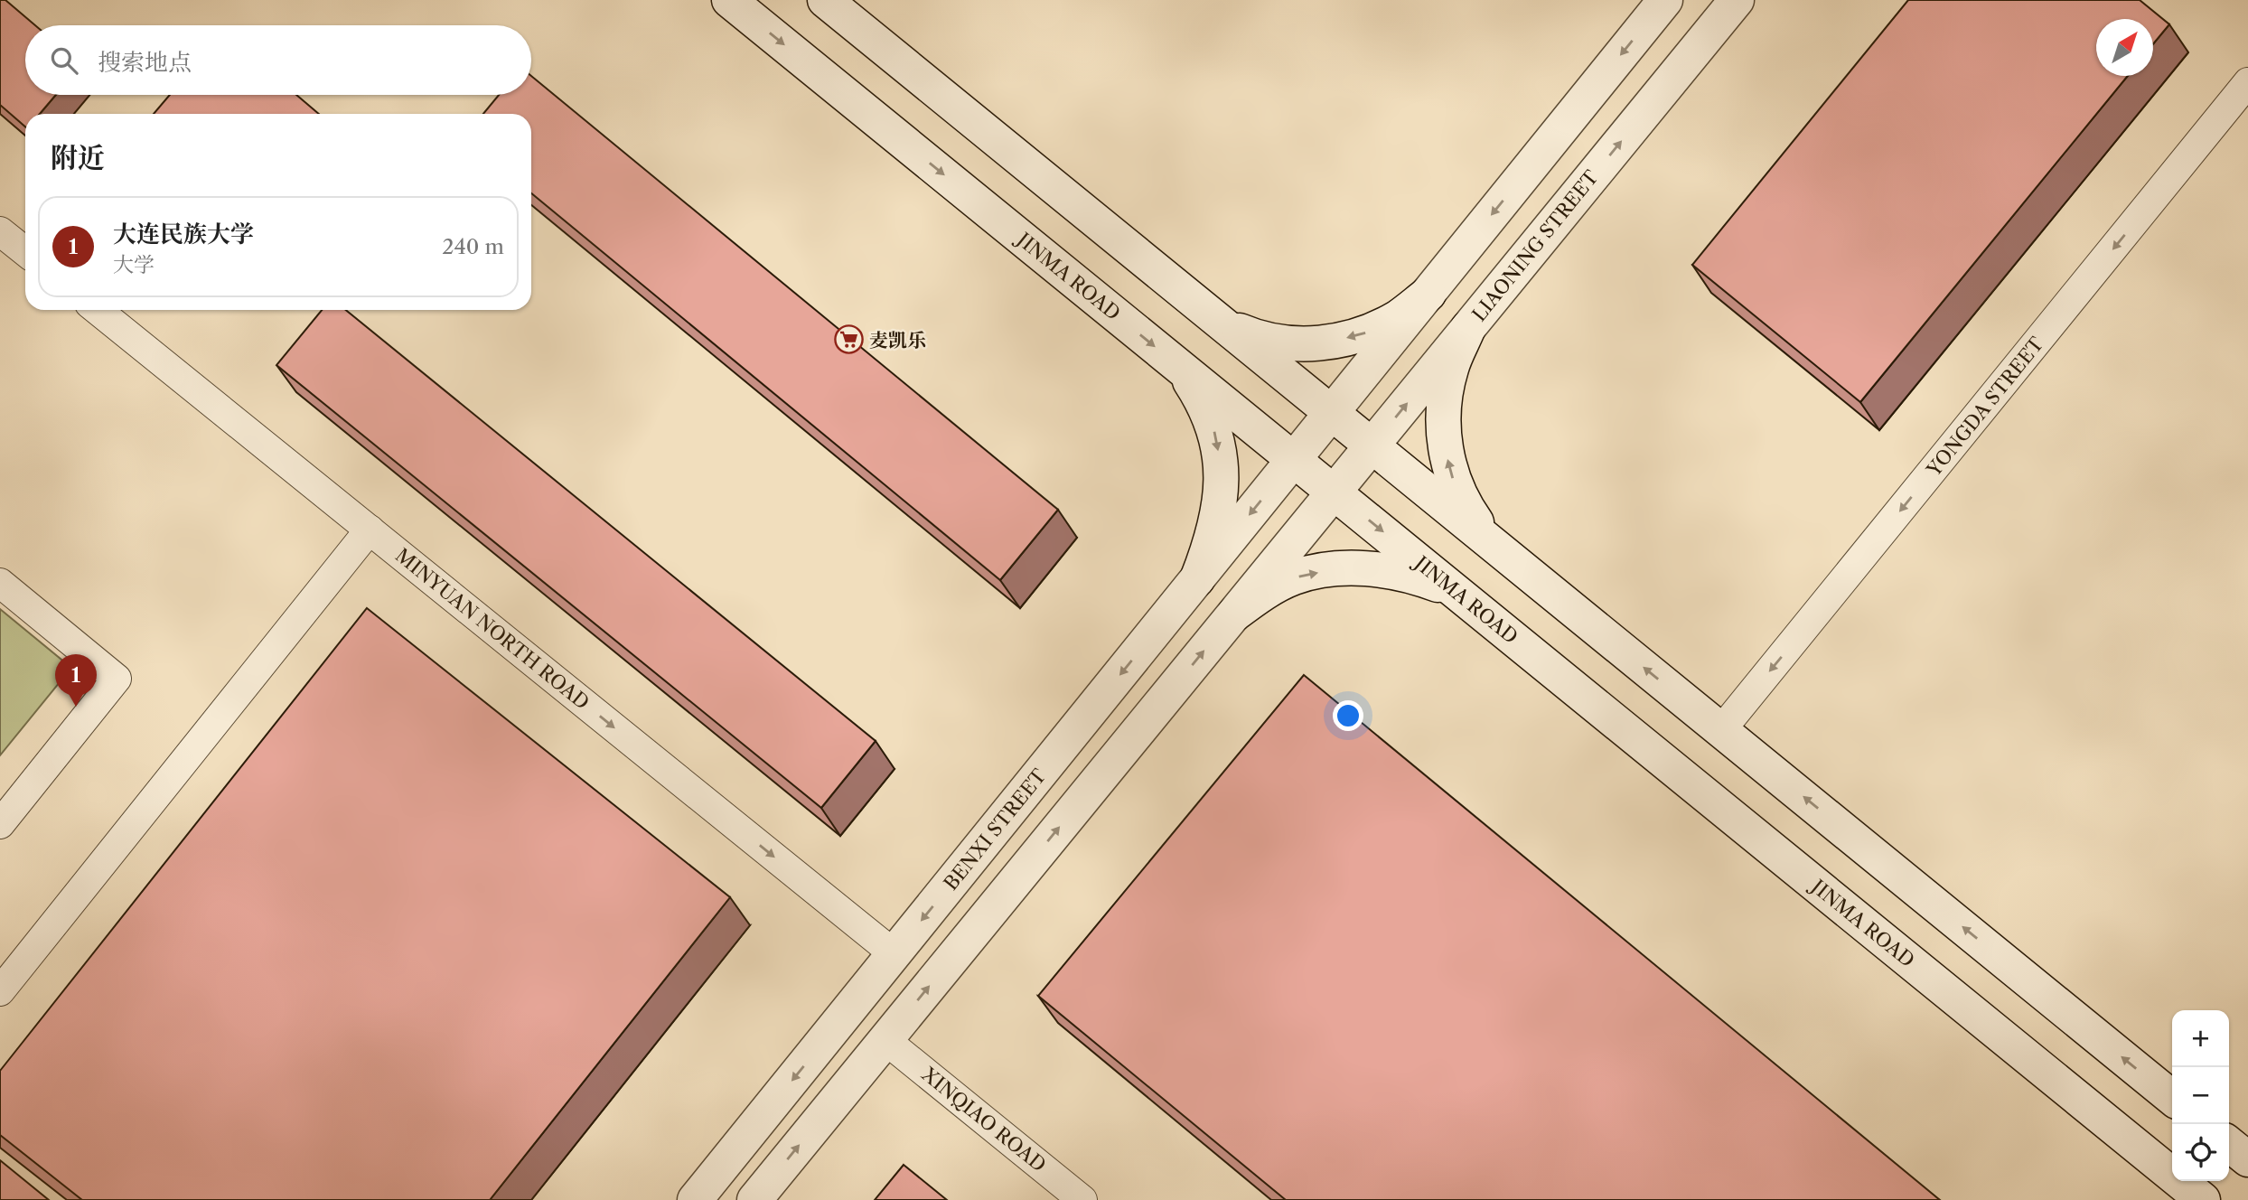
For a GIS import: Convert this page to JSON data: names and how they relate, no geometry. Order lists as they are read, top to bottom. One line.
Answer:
{"streets":{"main road":["LIAONING STREET","JINMA ROAD","BENXI STREET"],"street":["YONGDA STREET","MINYUAN NORTH ROAD","XINQIAO ROAD"]},"crossings":[["LIAONING STREET","JINMA ROAD"],["JINMA ROAD","BENXI STREET"],["MINYUAN NORTH ROAD","BENXI STREET"]],"one_way":["YONGDA STREET","MINYUAN NORTH ROAD"],"places":{"supermarket":["麦凯乐"]},"north":"top right","page":{"search":"搜索地点","heading":"附近","list":[{"mark":"1","name":"大连民族大学","note":"大学","value":"240 m"}],"pins":"1","map_buttons":["+","−"]}}
